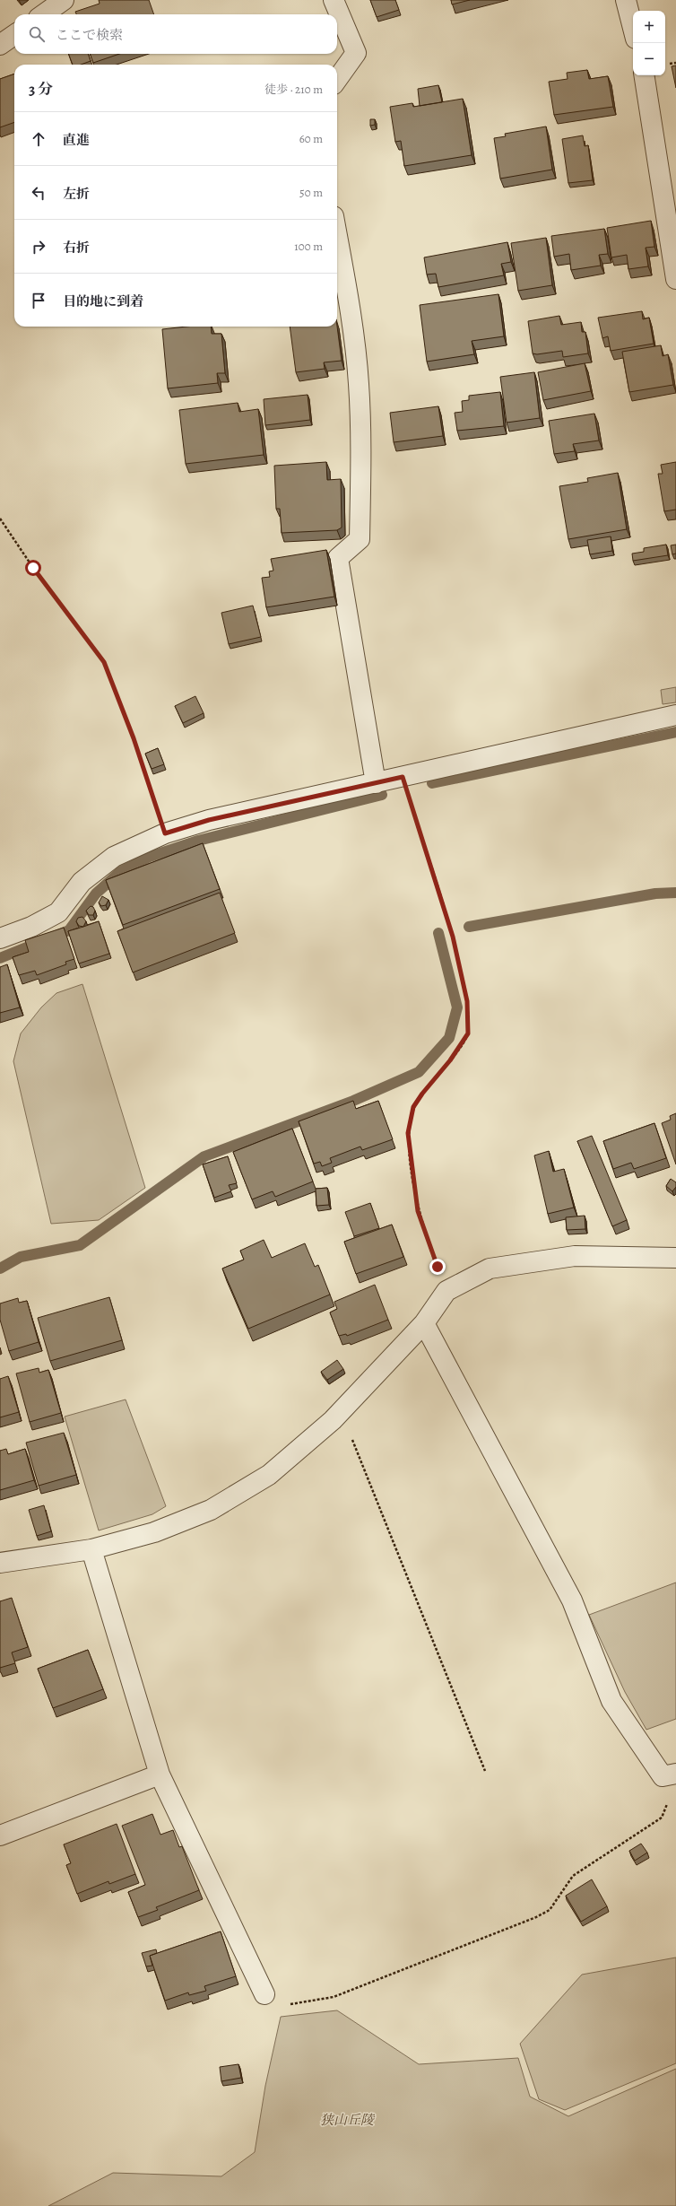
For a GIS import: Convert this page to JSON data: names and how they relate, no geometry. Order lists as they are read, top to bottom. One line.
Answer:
{"parks":["狭山丘陵"],"page":{"map_buttons":["+","−"],"search":"ここで検索","heading":["3 分","徒歩 · 210 m"],"list":[["直進","60 m"],["左折","50 m"],["右折","100 m"],"目的地に到着"]}}
